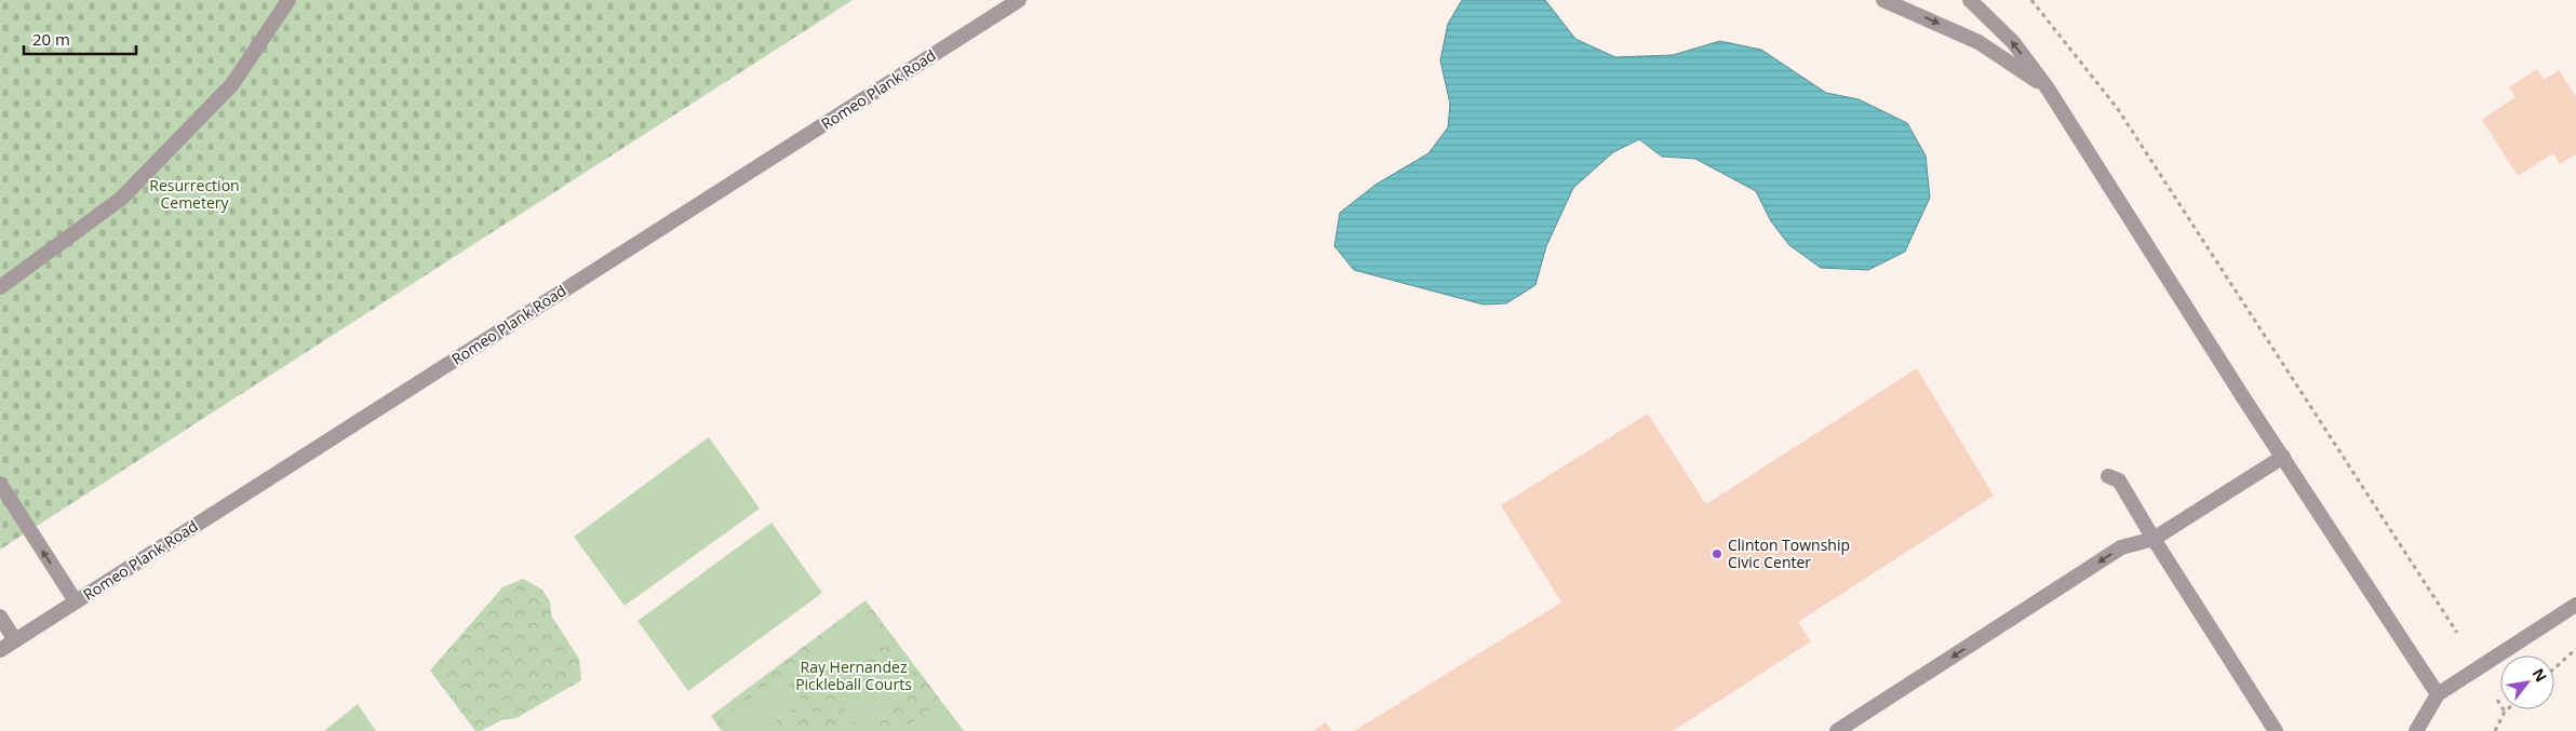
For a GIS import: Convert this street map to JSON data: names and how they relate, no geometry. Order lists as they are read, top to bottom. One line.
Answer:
{"streets":{"street":["Romeo Plank Road"]},"parks":["Resurrection Cemetery","Ray Hernandez Pickleball Courts"],"places":["Clinton Township Civic Center"],"scale_bar":"20 m","north":"top right"}
